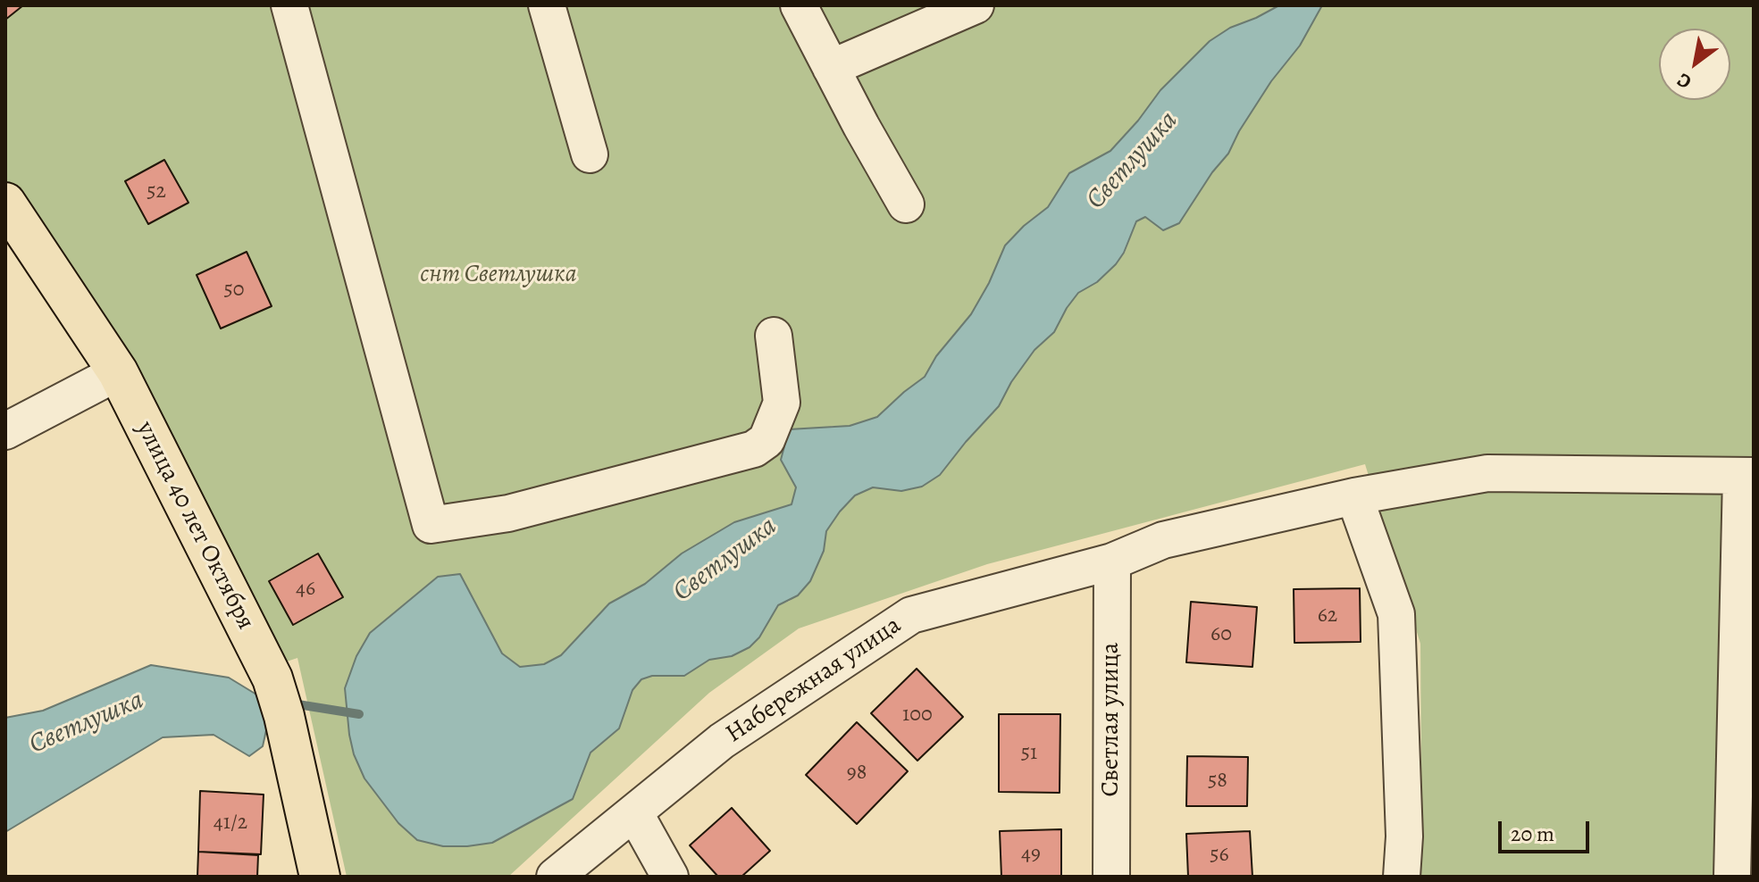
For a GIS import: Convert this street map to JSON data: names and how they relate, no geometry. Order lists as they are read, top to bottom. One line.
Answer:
{"streets":{"main road":["улица 40 лет Октября"],"street":["Набережная улица","Светлая улица"]},"crossings":[["Набережная улица","Светлая улица"]],"water":["Светлушка"],"parks":["снт Светлушка"],"house_numbers":["52","50","46","62","60","100","51","98","58","41/2","49","56"],"scale_bar":"20 m","north":"bottom left"}
